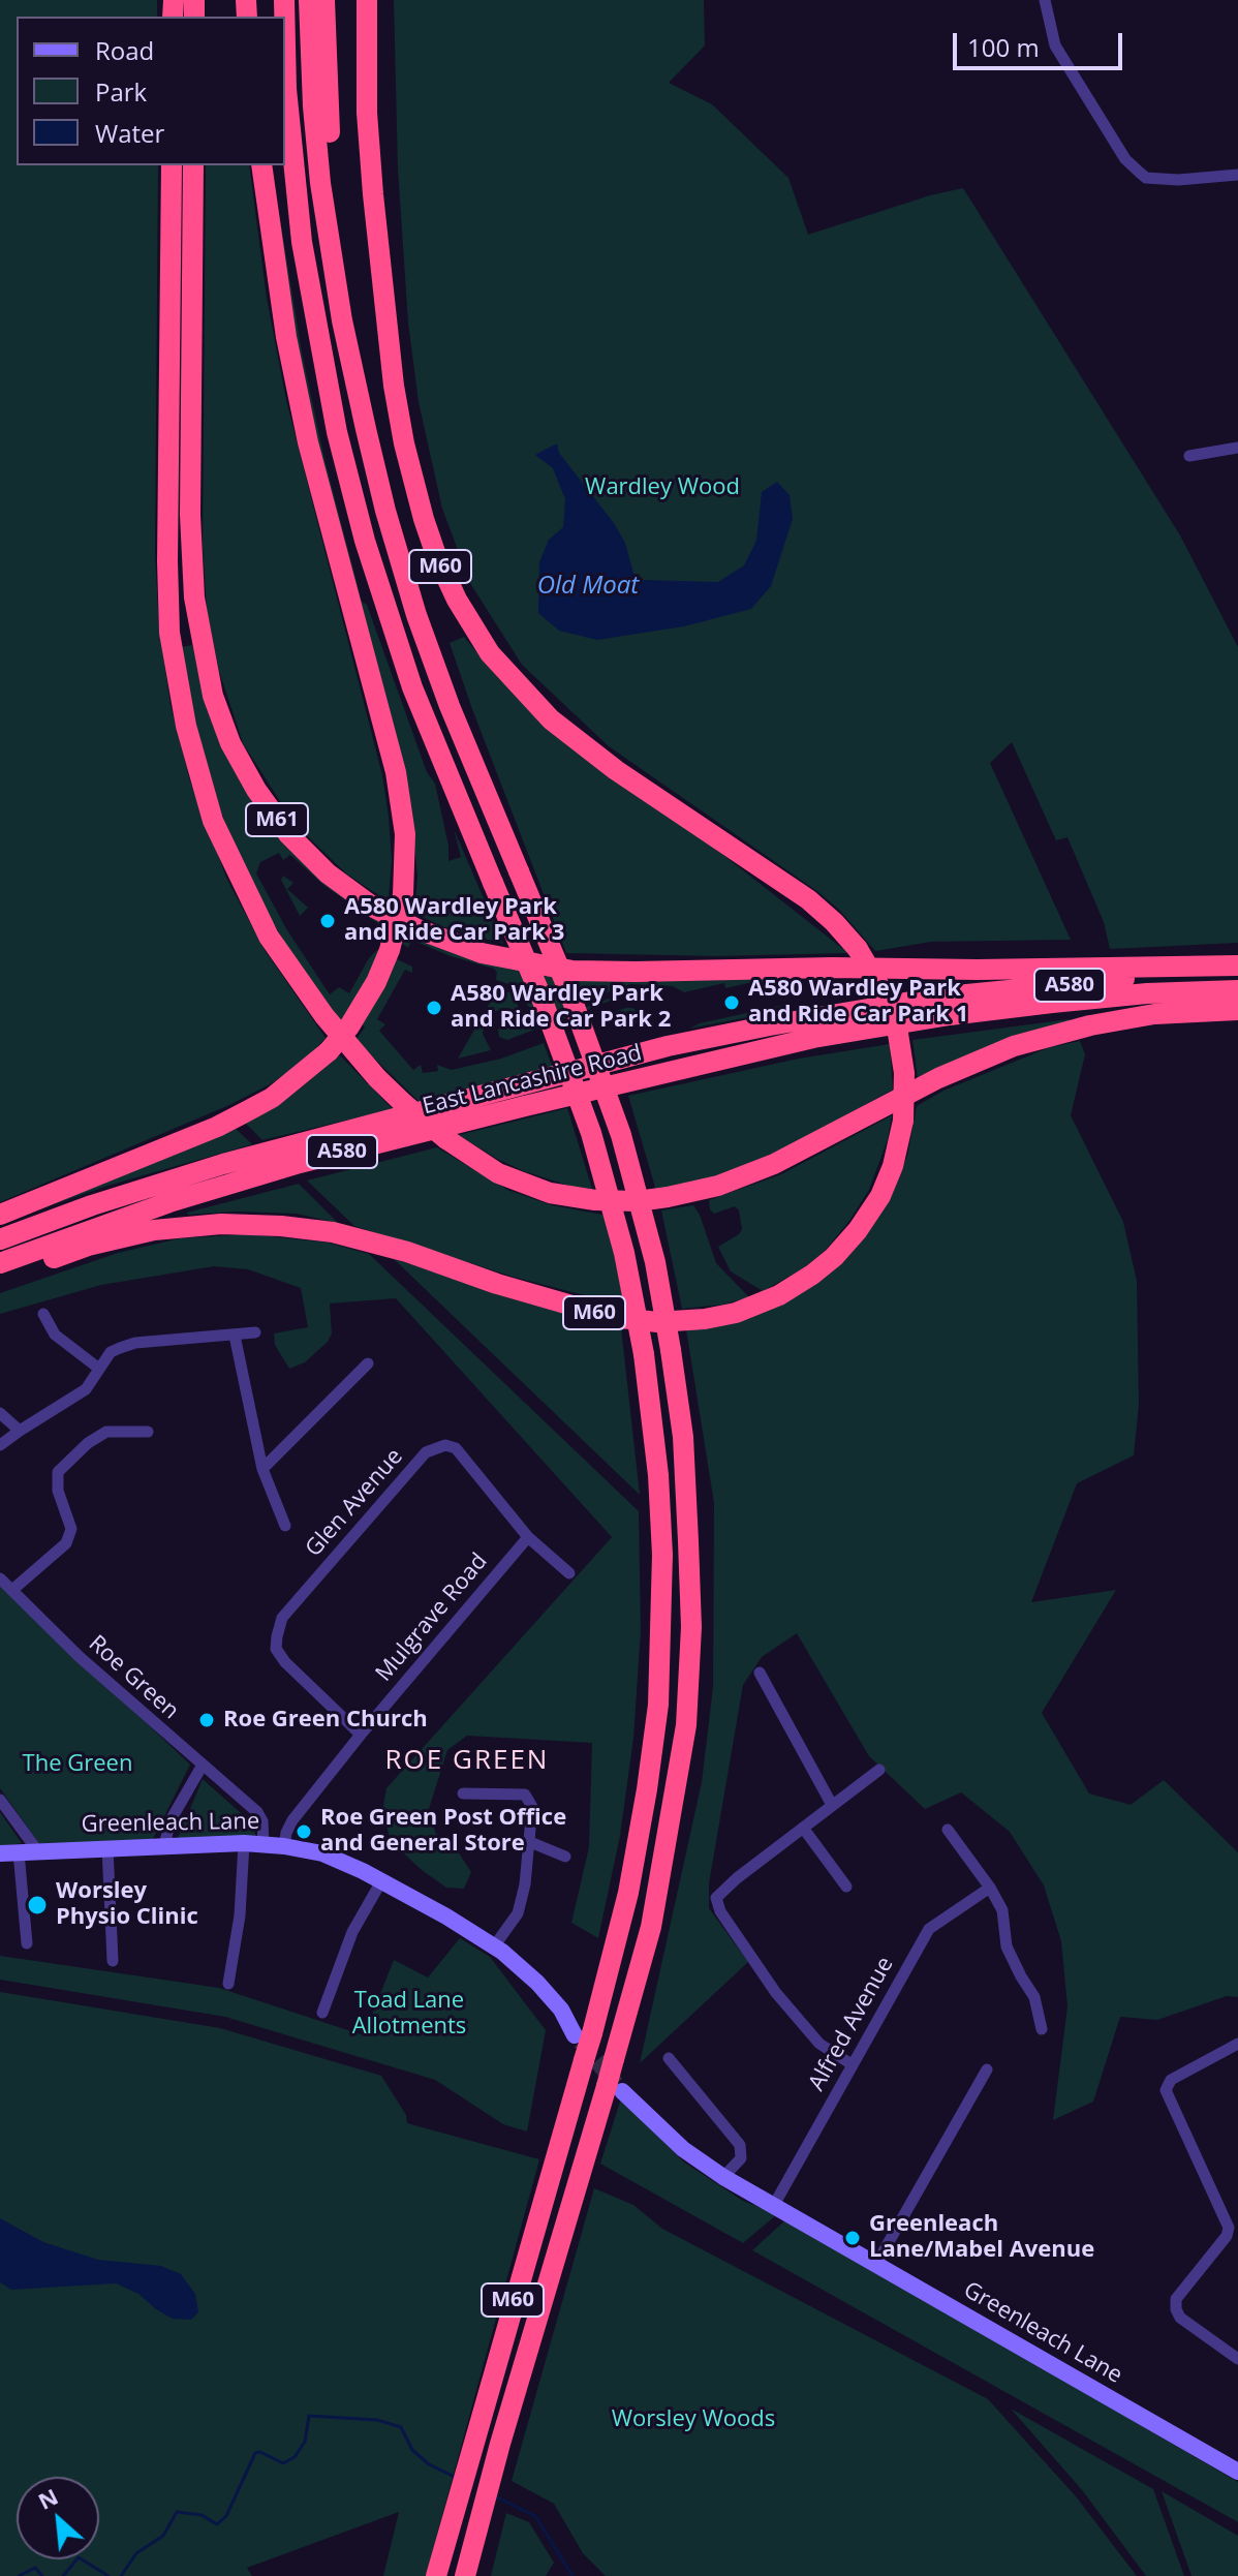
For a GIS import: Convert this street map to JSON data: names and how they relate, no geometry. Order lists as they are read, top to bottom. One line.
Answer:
{"streets":{"highway":["M60","M61","A580","East Lancashire Road"],"street":["Glen Avenue","Mulgrave Road","Roe Green","Greenleach Lane","Alfred Avenue"]},"crossings":[["M60","Greenleach Lane"],["M61","A580"],["A580","East Lancashire Road"],["Glen Avenue","Mulgrave Road"],["Mulgrave Road","Greenleach Lane"],["Roe Green","Greenleach Lane"],["Greenleach Lane","Alfred Avenue"]],"districts":["ROE GREEN"],"water":["Old Moat"],"parks":["Wardley Wood","The Green","Toad Lane Allotments","Worsley Woods"],"places":["A580 Wardley Park and Ride Car Park 3","A580 Wardley Park and Ride Car Park 1","A580 Wardley Park and Ride Car Park 2","Roe Green Church","Roe Green Post Office and General Store","Worsley Physio Clinic","Greenleach Lane/Mabel Avenue"],"legend":["Road","Park","Water"],"scale_bar":"100 m","north":"top left"}
